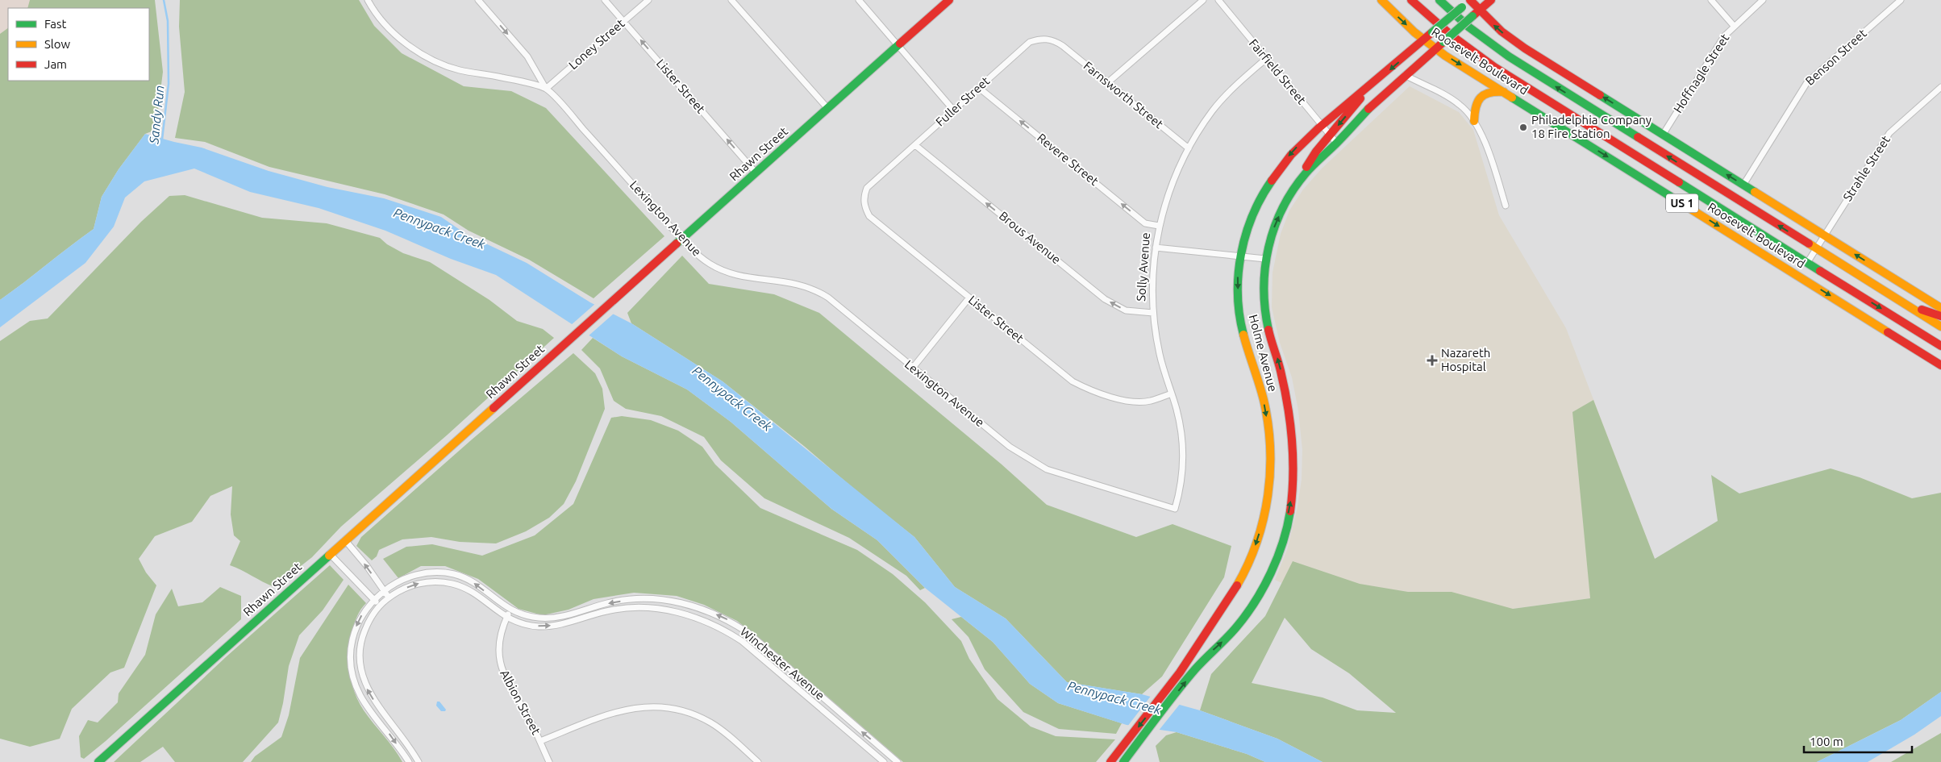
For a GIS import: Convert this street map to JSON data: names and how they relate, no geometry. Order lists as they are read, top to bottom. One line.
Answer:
{"streets":{"main road":["Roosevelt Boulevard","Rhawn Street","US 1","Holme Avenue"],"street":["Loney Street","Benson Street","Fairfield Street","Hoffnagle Street","Lister Street","Farnsworth Street","Fuller Street","Revere Street","Strahle Street","Lexington Avenue","Brous Avenue","Solly Avenue","Winchester Avenue","Albion Street"]},"crossings":[["Loney Street","Lister Street"],["Loney Street","Lexington Avenue"],["Roosevelt Boulevard","Strahle Street"],["Roosevelt Boulevard","Holme Avenue"],["Fairfield Street","Solly Avenue"],["Fairfield Street","Holme Avenue"],["Lister Street","Fuller Street"],["Lister Street","Rhawn Street"],["Lister Street","Solly Avenue"],["Farnsworth Street","Fuller Street"],["Farnsworth Street","Solly Avenue"],["Fuller Street","Revere Street"],["Fuller Street","Brous Avenue"],["Rhawn Street","Lexington Avenue"],["Revere Street","Solly Avenue"],["Lexington Avenue","Solly Avenue"],["Brous Avenue","Solly Avenue"],["Winchester Avenue","Albion Street"]],"one_way":["Revere Street","Brous Avenue"],"water":["Sandy Run","Pennypack Creek"],"places":{"other":["Philadelphia Company 18 Fire Station"],"health":["Nazareth Hospital"]},"legend":["Fast","Slow","Jam"],"scale_bar":"100 m"}
